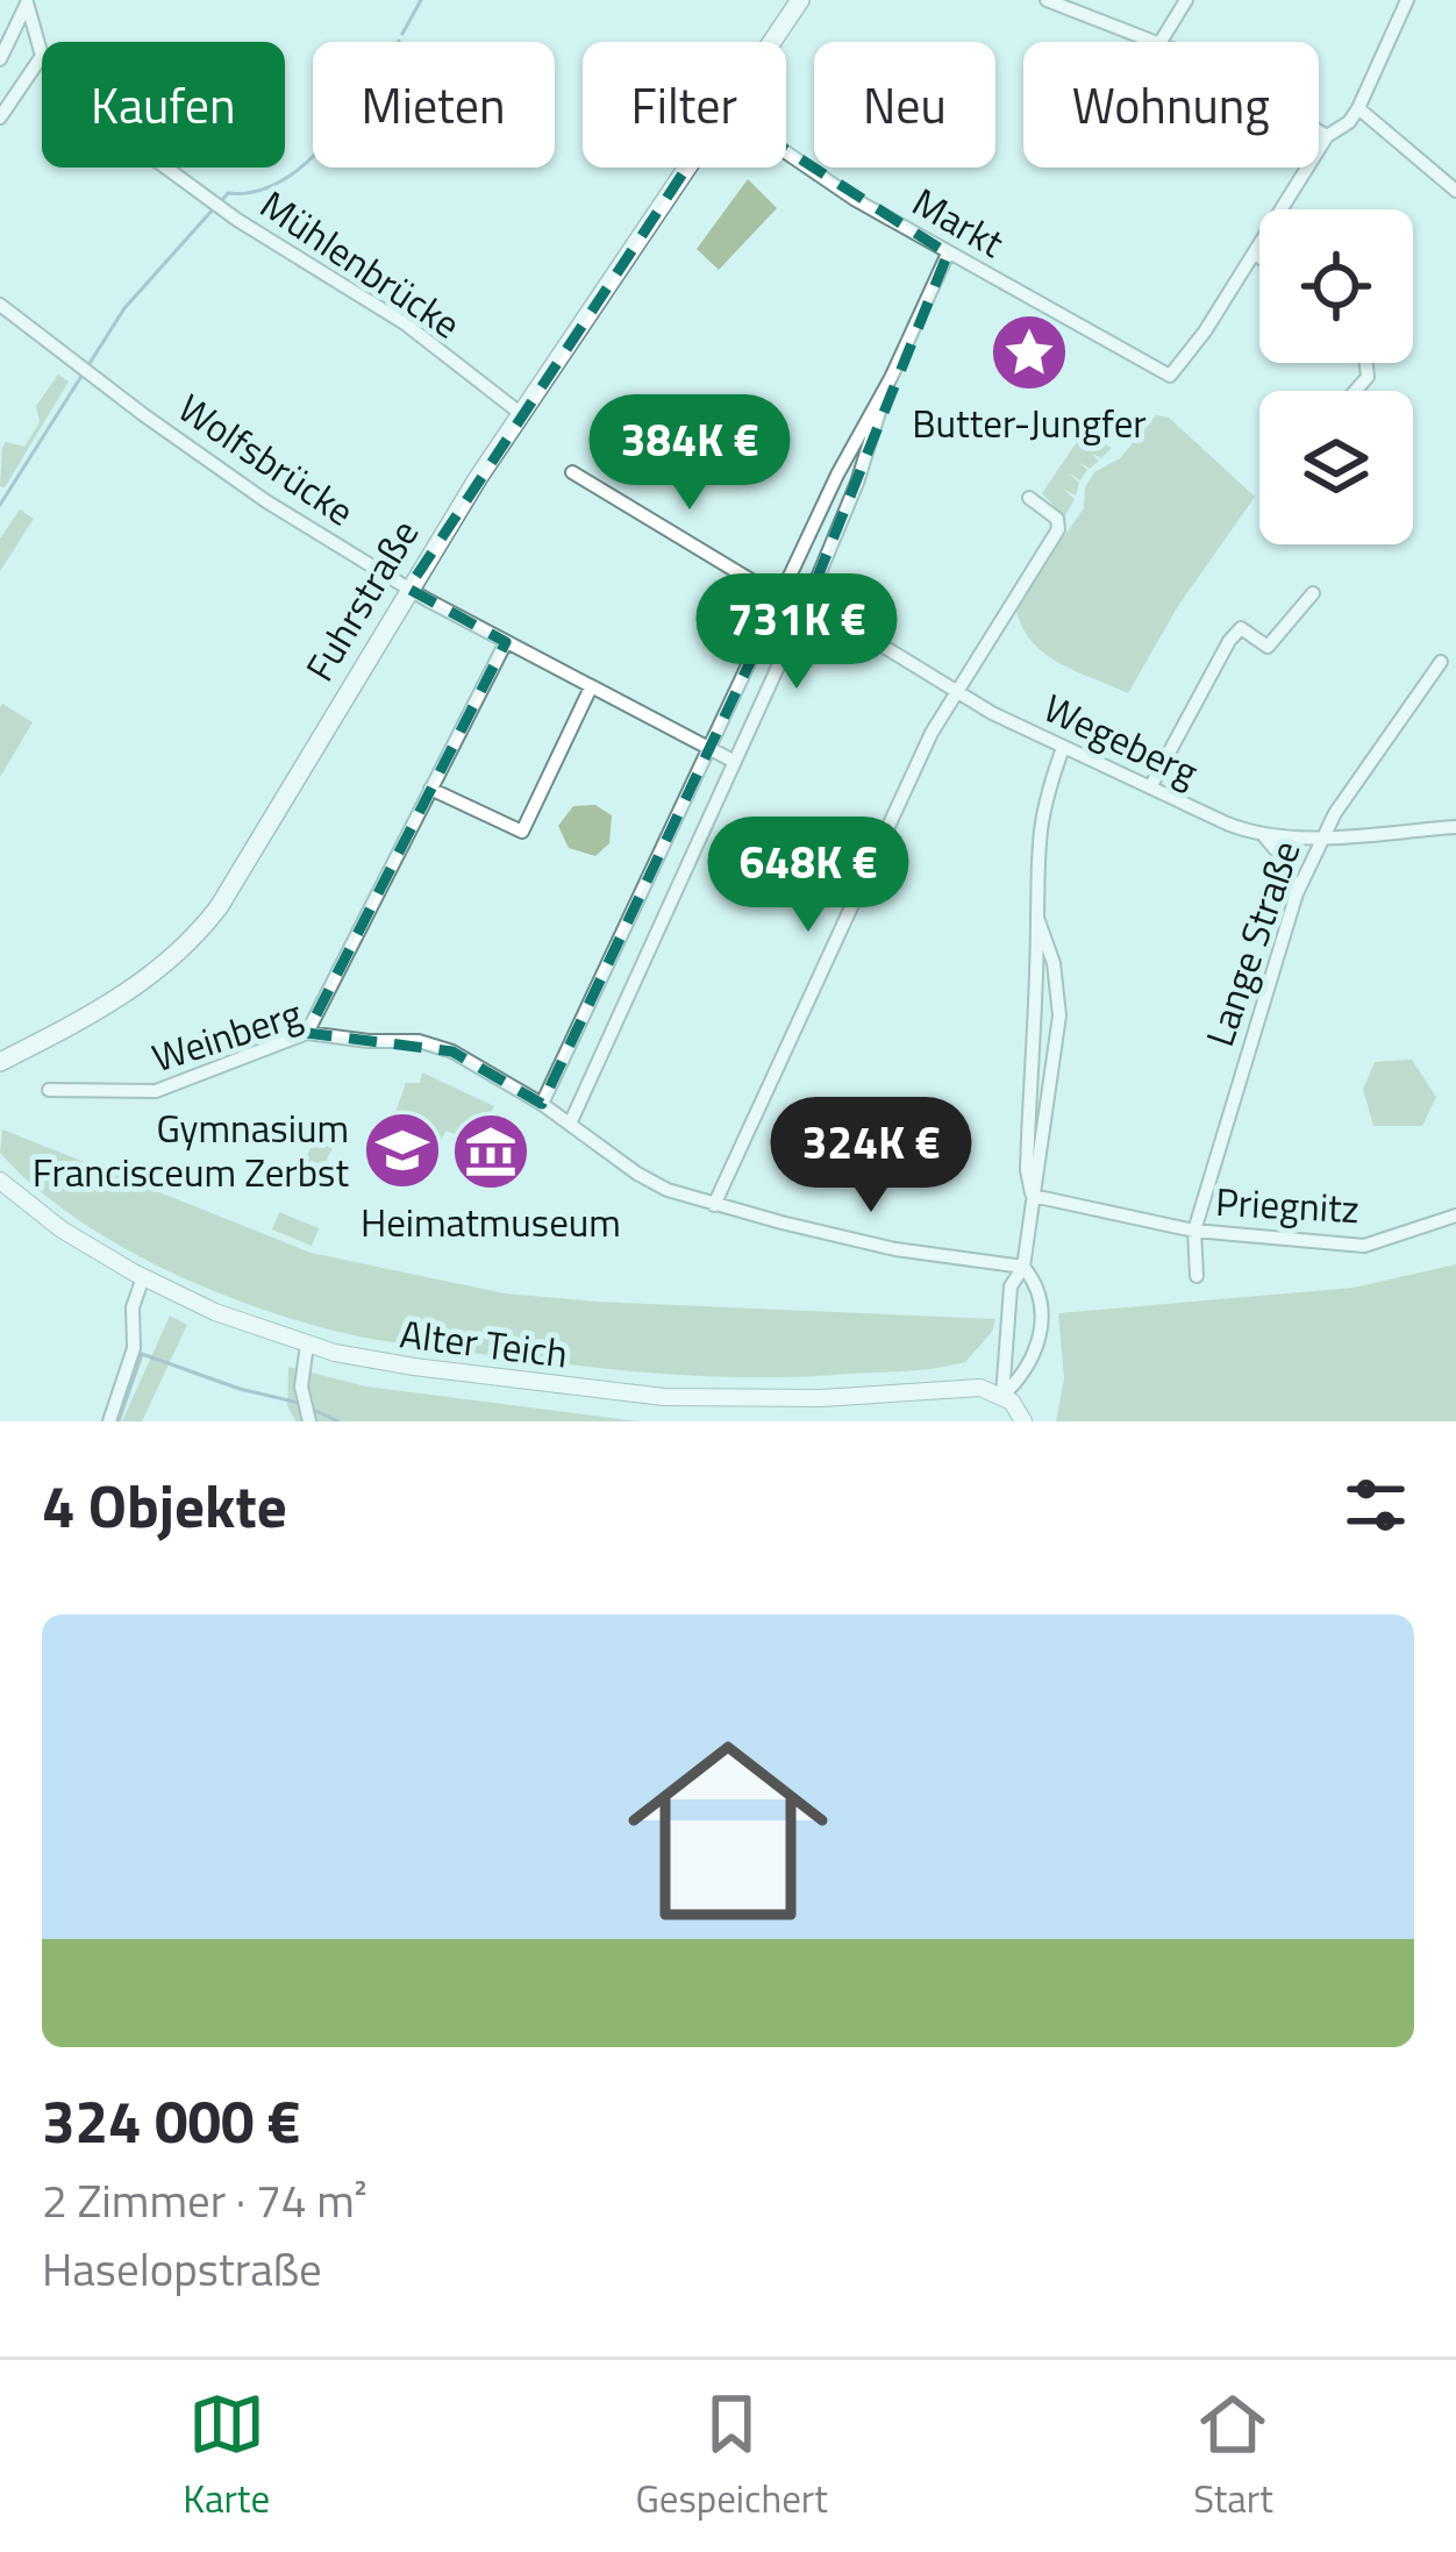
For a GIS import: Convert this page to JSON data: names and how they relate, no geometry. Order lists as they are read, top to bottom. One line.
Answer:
{"streets":{"main road":["Fuhrstraße","Alter Teich"],"street":["Markt","Mühlenbrücke","Wolfsbrücke","Wegeberg","Lange Straße","Weinberg","Priegnitz"]},"crossings":[["Mühlenbrücke","Fuhrstraße"],["Wolfsbrücke","Fuhrstraße"],["Wegeberg","Lange Straße"],["Lange Straße","Priegnitz"]],"places":{"place":["Butter-Jungfer"],"school or university":["Gymnasium Francisceum Zerbst"],"museum":["Heimatmuseum"]},"page":{"chip":["Kaufen","Mieten","Filter","Neu","Wohnung"],"price":["384K €","731K €","648K €","324K €"],"heading":"4 Objekte","list":[{"name":"324 000 €","note":"2 Zimmer · 74 m² · Haselopstraße"}],"tabs":["Karte","Gespeichert","Start"]}}
